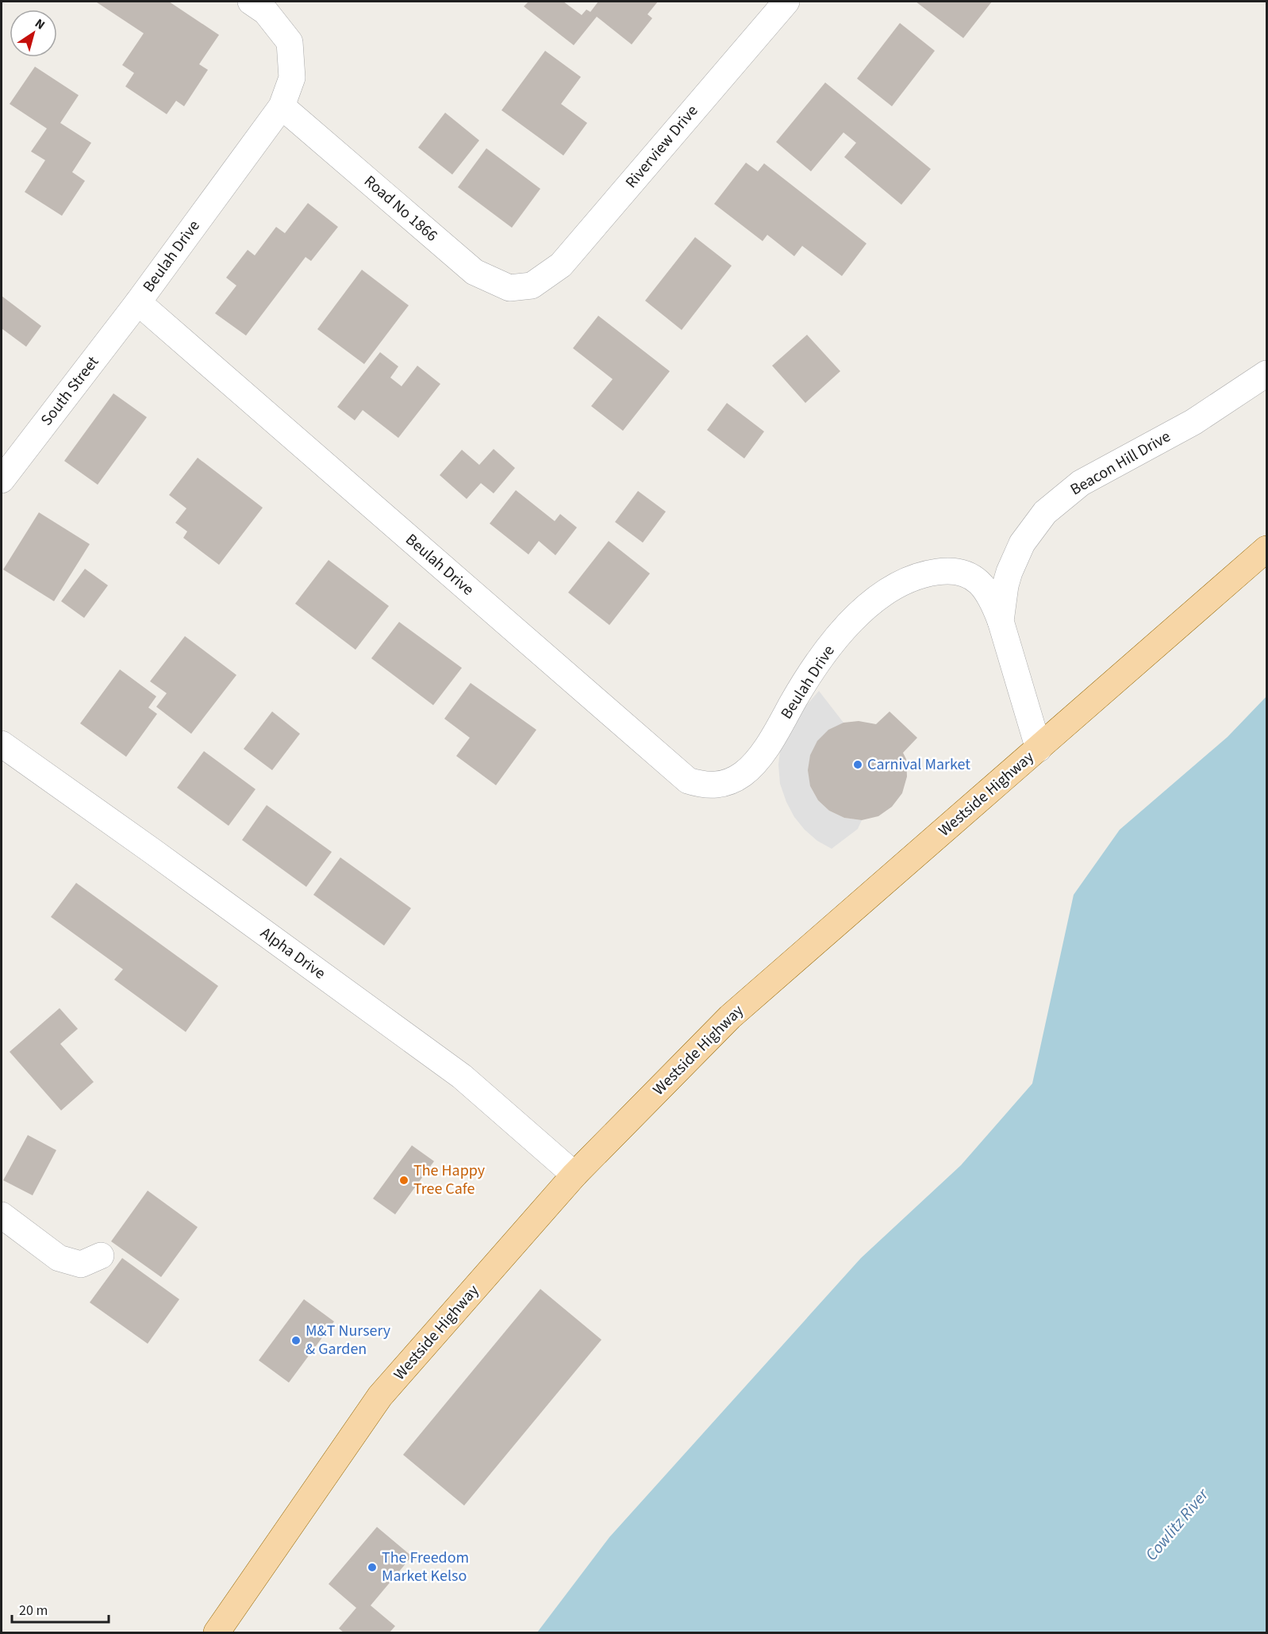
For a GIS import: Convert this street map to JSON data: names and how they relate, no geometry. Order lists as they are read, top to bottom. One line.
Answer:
{"streets":{"main road":["Westside Highway"],"street":["Riverview Drive","Road No 1866","Beulah Drive","South Street","Beacon Hill Drive","Alpha Drive"]},"crossings":[["Riverview Drive","Road No 1866"],["Road No 1866","Beulah Drive"],["Beulah Drive","South Street"],["Beulah Drive","Beacon Hill Drive"],["Beacon Hill Drive","Westside Highway"],["Westside Highway","Alpha Drive"]],"water":["Cowlitz River"],"places":["Carnival Market","The Happy Tree Cafe","M&T Nursery & Garden","The Freedom Market Kelso"],"scale_bar":"20 m","north":"top right"}
